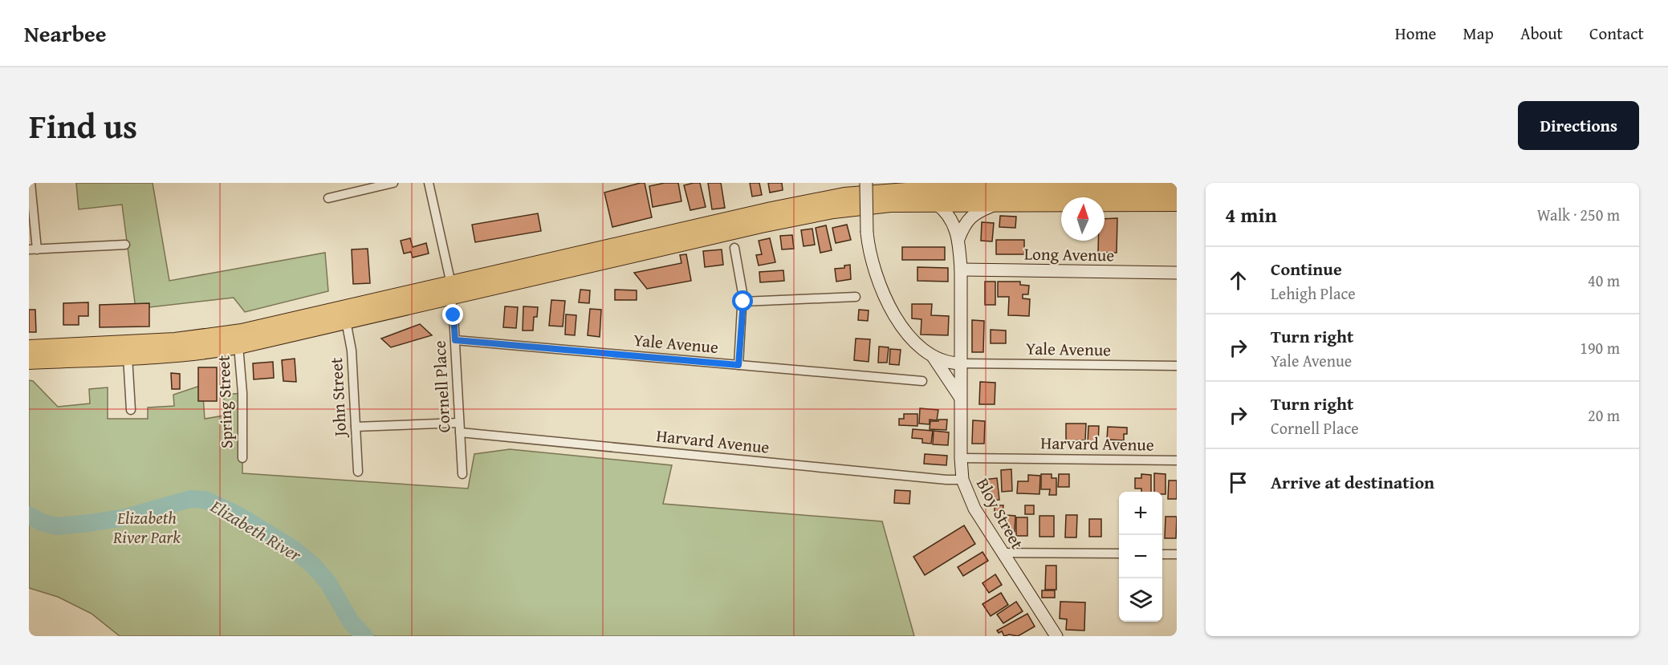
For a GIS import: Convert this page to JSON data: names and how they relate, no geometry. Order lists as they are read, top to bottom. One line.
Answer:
{"streets":{"street":["Long Avenue","Yale Avenue","Cornell Place","John Street","Spring Street","Harvard Avenue","Bloy Street"]},"crossings":[["Long Avenue","Bloy Street"],["Yale Avenue","Cornell Place"],["Yale Avenue","Bloy Street"],["Cornell Place","Harvard Avenue"],["Harvard Avenue","Bloy Street"]],"water":["Elizabeth River"],"parks":["Elizabeth River Park"],"north":"top","page":{"header":"Nearbee","nav":["Home","Map","About","Contact"],"title":"Find us","buttons":"Directions","heading":["4 min","Walk · 250 m"],"list":[["Continue","Lehigh Place","40 m"],["Turn right","Yale Avenue","190 m"],["Turn right","Cornell Place","20 m"],"Arrive at destination"],"map_buttons":["+","−"]}}
